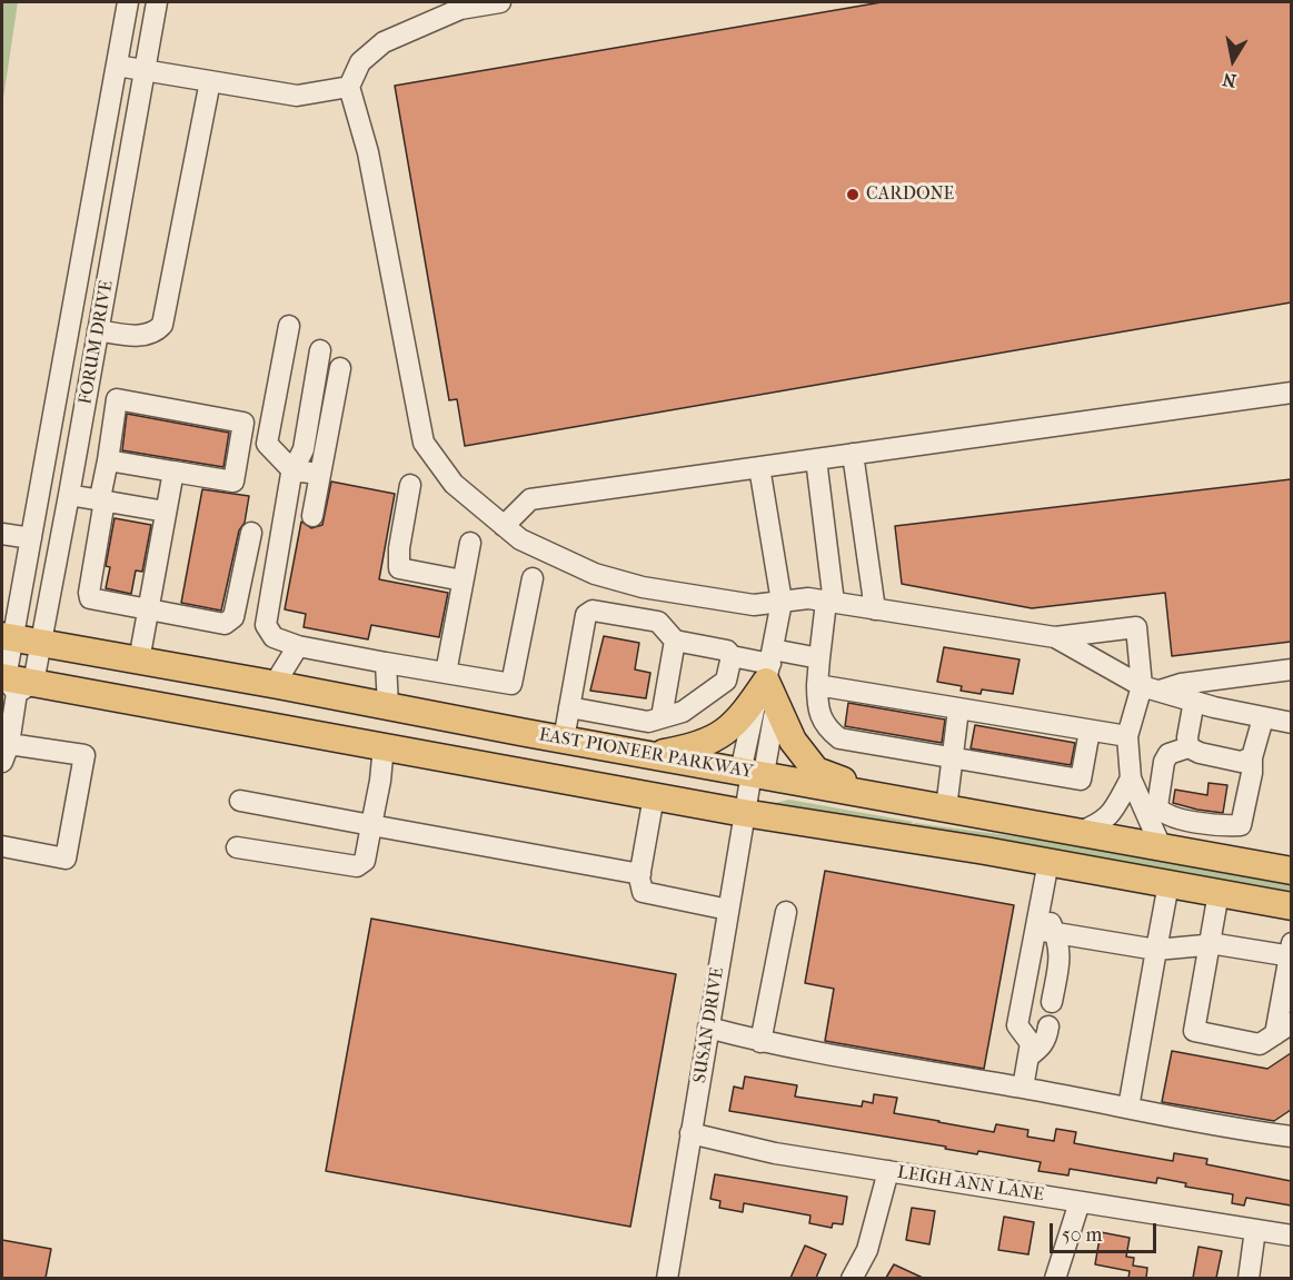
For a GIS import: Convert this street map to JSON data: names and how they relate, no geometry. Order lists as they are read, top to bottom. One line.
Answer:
{"streets":{"main road":["EAST PIONEER PARKWAY"],"street":["FORUM DRIVE","SUSAN DRIVE","LEIGH ANN LANE"]},"crossings":[["FORUM DRIVE","EAST PIONEER PARKWAY"],["EAST PIONEER PARKWAY","SUSAN DRIVE"],["SUSAN DRIVE","LEIGH ANN LANE"]],"places":["CARDONE"],"scale_bar":"50 m","north":"bottom"}
